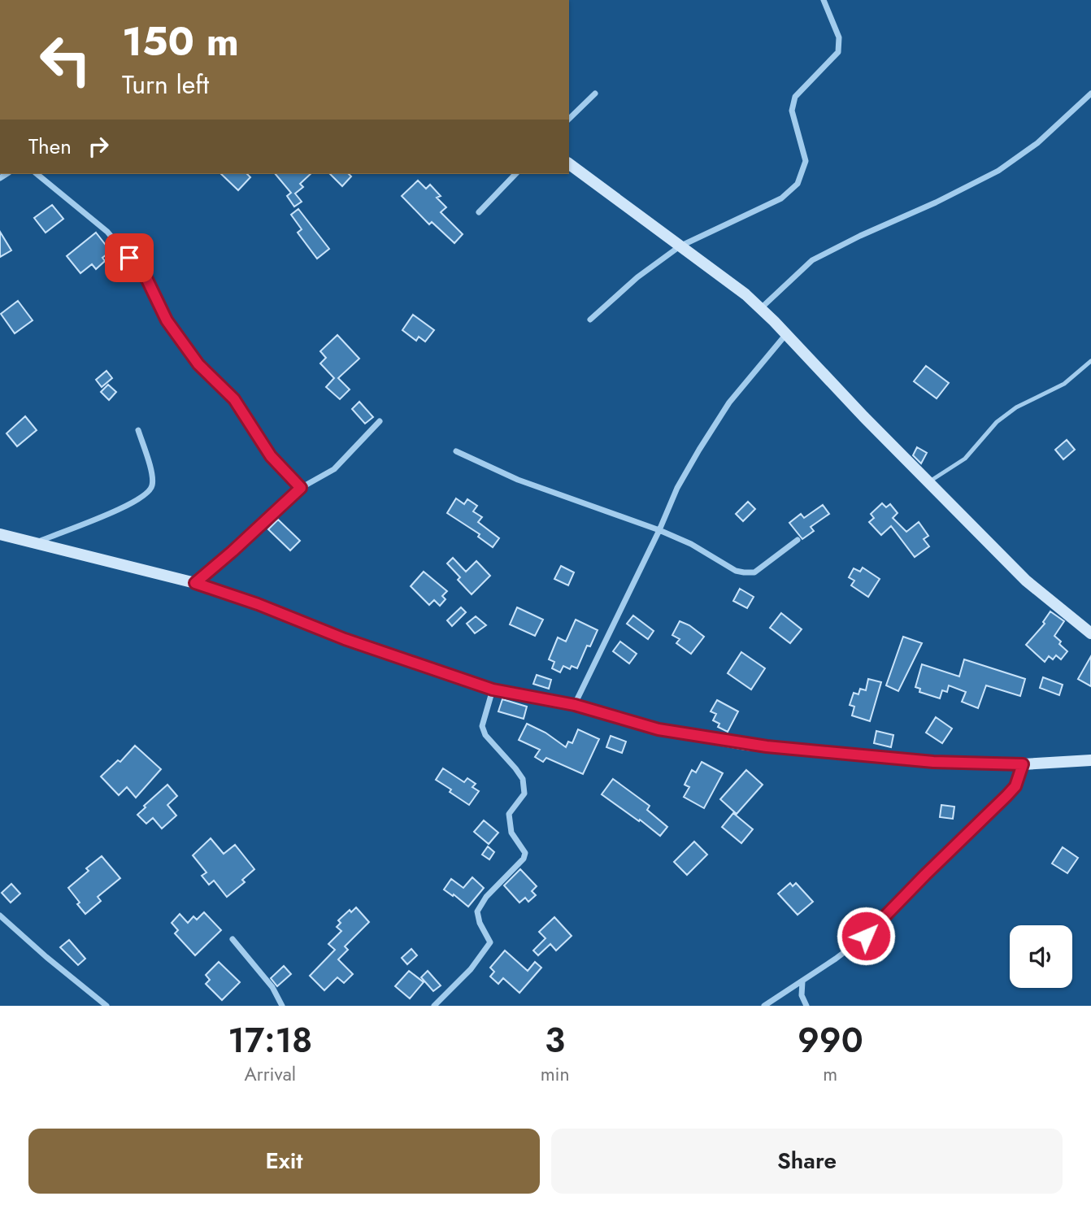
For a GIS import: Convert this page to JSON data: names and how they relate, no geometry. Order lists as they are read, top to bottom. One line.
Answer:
{"page":{"turn":["150 m","Turn left"],"then":"Then","eta":["17:18","Arrival","3","min","990","m"],"buttons":["Exit","Share"]}}
